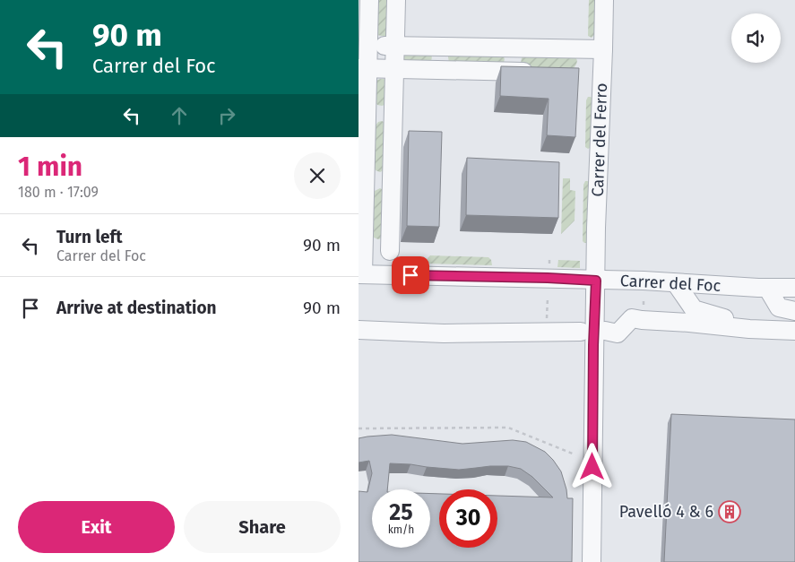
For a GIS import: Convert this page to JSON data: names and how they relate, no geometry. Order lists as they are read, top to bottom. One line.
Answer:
{"streets":{"street":["Carrer del Ferro","Carrer del Foc"]},"crossings":[["Carrer del Ferro","Carrer del Foc"]],"places":{"building":["Pavelló 4 & 6"]},"page":{"turn":["90 m","Carrer del Foc"],"heading":["1 min","180 m · 17:09"],"list":[{"name":"Turn left","note":"Carrer del Foc","value":"90 m"},{"name":"Arrive at destination","value":"90 m"}],"speed":"25 km/h","limit":"30","buttons":["Exit","Share"]}}
